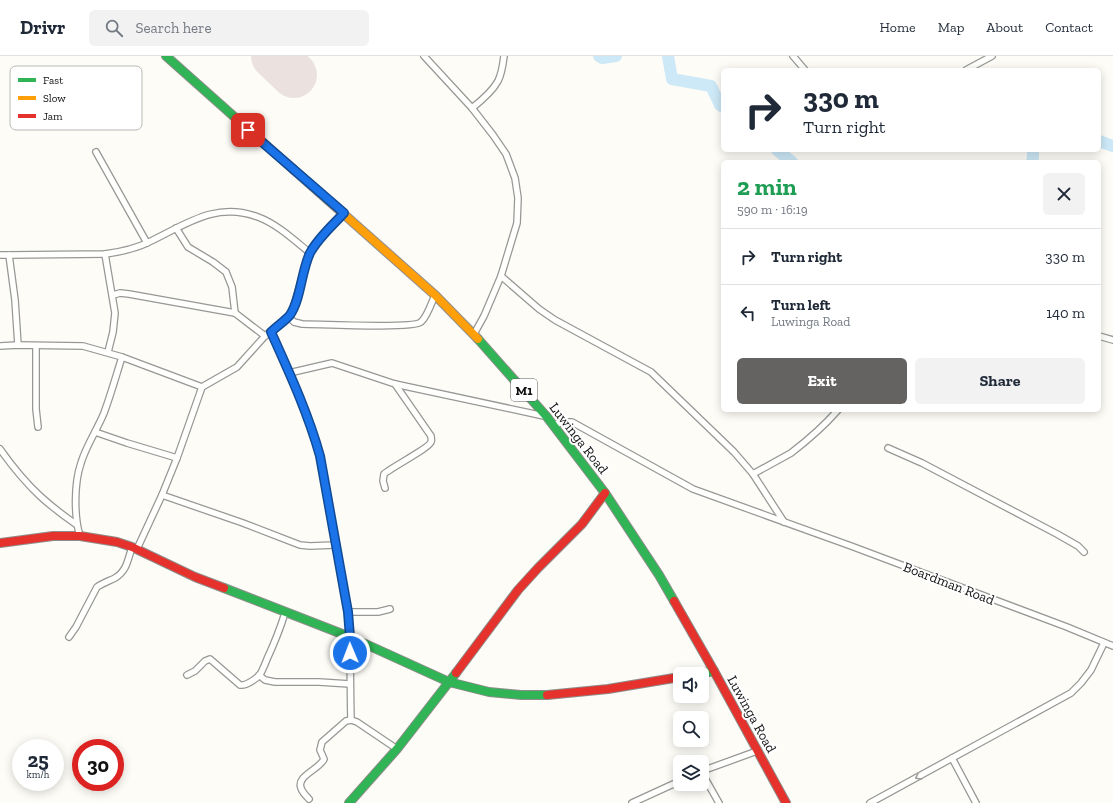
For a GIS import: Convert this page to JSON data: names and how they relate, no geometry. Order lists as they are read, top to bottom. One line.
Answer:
{"streets":{"main road":["M1","Luwinga Road"],"street":["Boardman Road"]},"crossings":[["Luwinga Road","Boardman Road"]],"legend":["Fast","Slow","Jam"],"page":{"header":"Drivr","search":"Search here","nav":["Home","Map","About","Contact"],"turn":["330 m","Turn right"],"heading":["2 min","590 m · 16:19"],"list":[{"name":"Turn right","value":"330 m"},{"name":"Turn left","note":"Luwinga Road","value":"140 m"}],"buttons":["Exit","Share"],"speed":"25 km/h","limit":"30"}}
